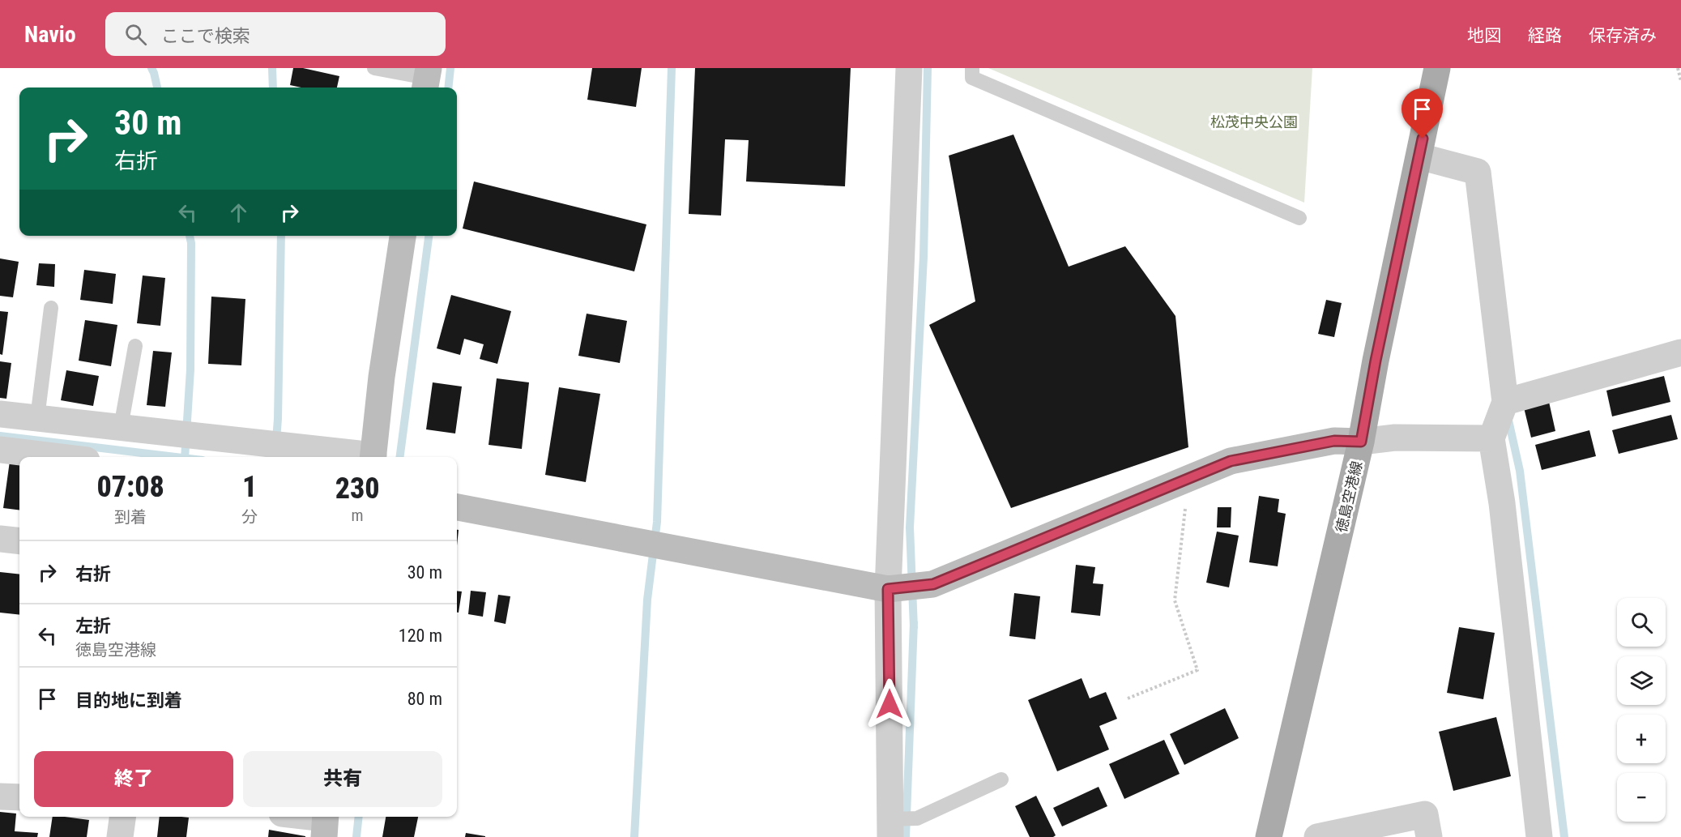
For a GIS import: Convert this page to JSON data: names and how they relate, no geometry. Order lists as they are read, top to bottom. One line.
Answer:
{"streets":{"main road":["徳島空港線"]},"parks":["松茂中央公園"],"page":{"header":"Navio","search":"ここで検索","nav":["地図","経路","保存済み"],"turn":["30 m","右折"],"eta":["07:08","到着","1","分","230","m"],"list":[{"name":"右折","value":"30 m"},{"name":"左折","note":"徳島空港線","value":"120 m"},{"name":"目的地に到着","value":"80 m"}],"map_buttons":["+","−"],"buttons":["終了","共有"]}}
